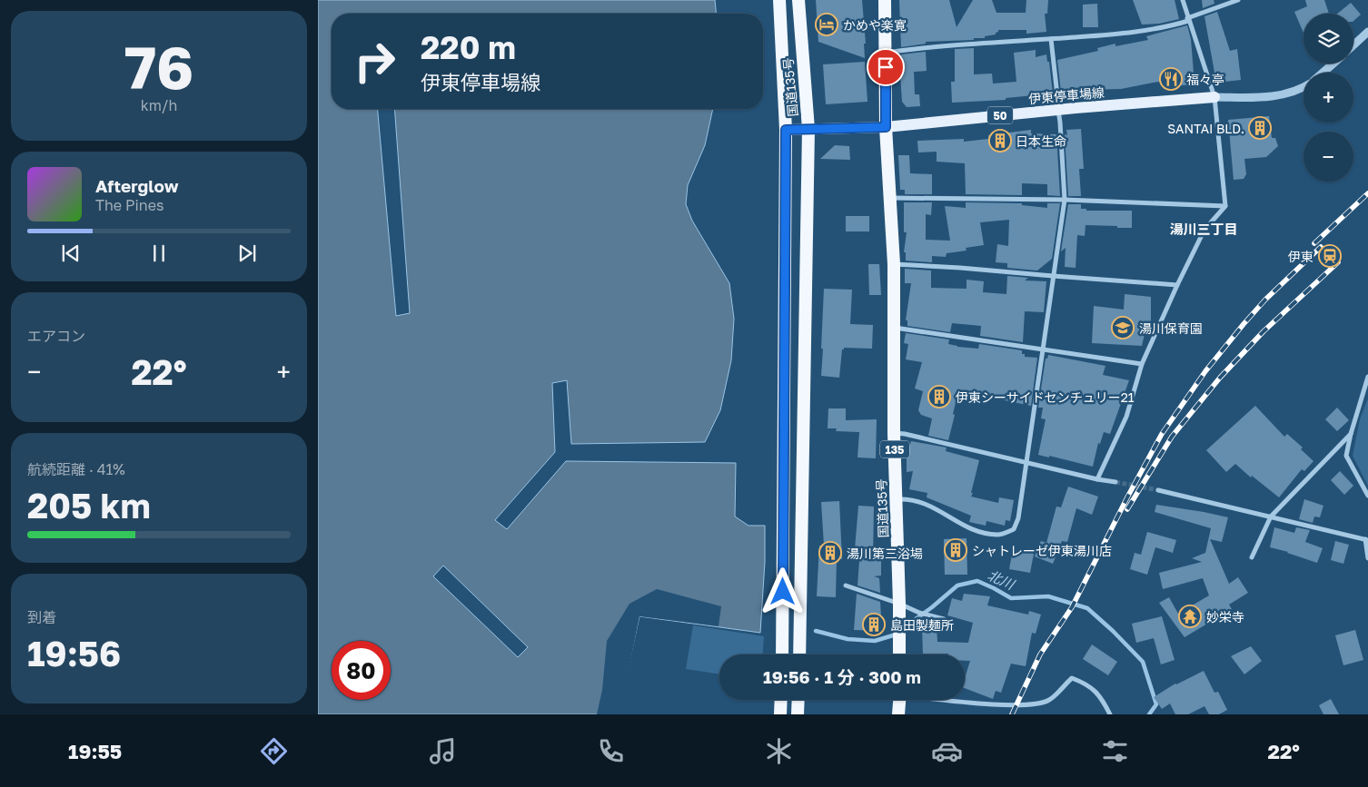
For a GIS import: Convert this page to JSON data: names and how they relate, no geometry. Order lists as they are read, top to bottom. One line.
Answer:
{"streets":{"highway":["国道135号","135"],"main road":["伊東停車場線","50"]},"crossings":[["国道135号","伊東停車場線"]],"districts":["湯川三丁目"],"water":["北川"],"places":{"hotel":["かめや楽寛"],"restaurant":["福々亭"],"building":["SANTAI BLD.","日本生命","伊東シーサイドセンチュリー21","シャトレーゼ伊東湯川店","湯川第三浴場","島田製麺所"],"station":["伊東"],"school or university":["湯川保育園"],"temple":["妙栄寺"]},"page":{"tile":[["76","km/h"],"エアコン",["航続距離 · 41%","205 km"],["到着","19:56"]],"map_buttons":["+","−"],"turn":["220 m","伊東停車場線"],"song":["Afterglow","The Pines"],"heat":["−","22°","+"],"limit":"80","trip":"19:56 · 1 分 · 300 m","tabs":["19:55","22°"]}}
